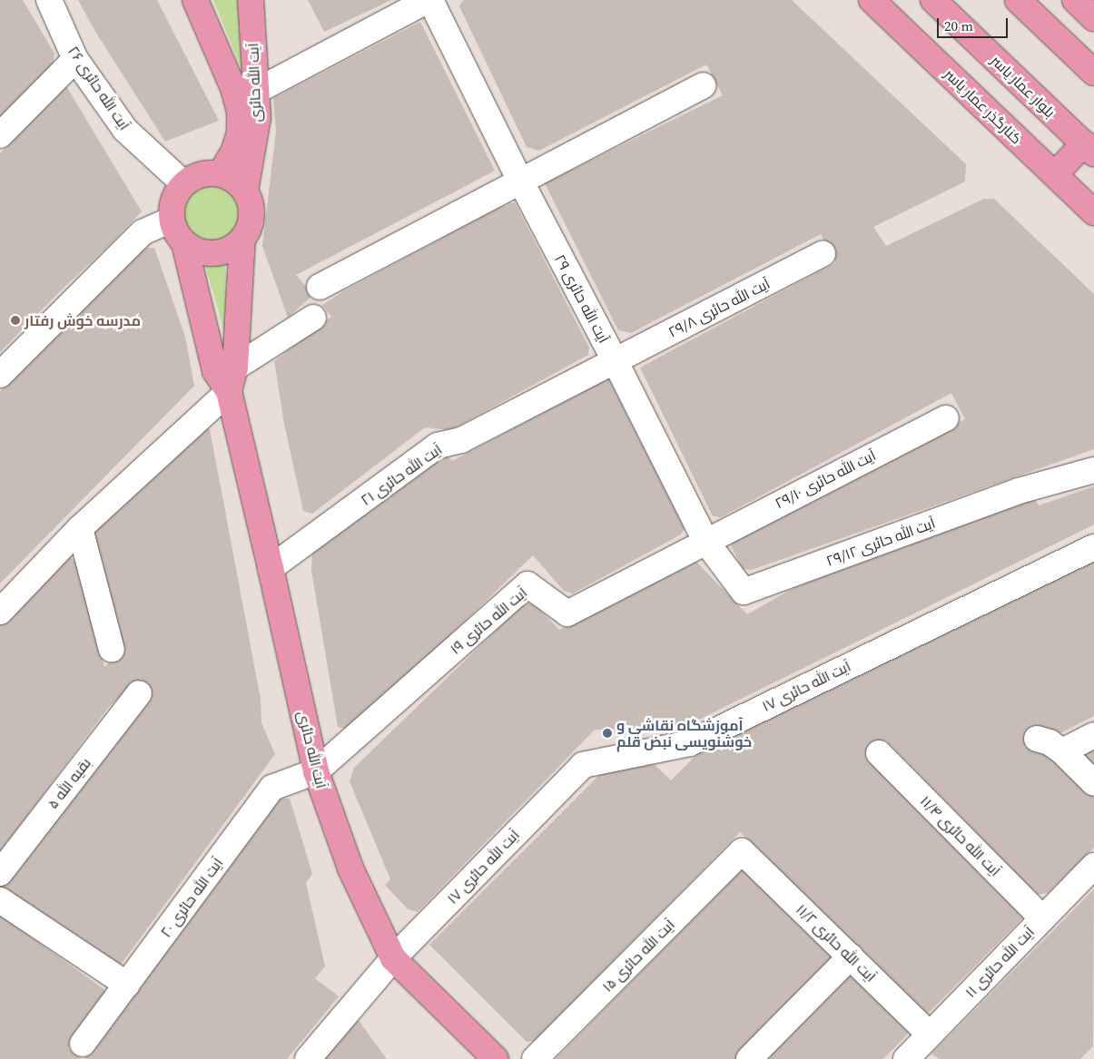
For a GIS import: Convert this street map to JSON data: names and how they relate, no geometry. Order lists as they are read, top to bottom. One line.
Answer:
{"streets":{"main road":["آیت الله حائری","بلوار عمار یاسر","کنارگذر عمار یاسر"],"street":["آیت الله حائری ۲۶","آیت الله حائری ۲۹","آیت الله حائری ۲۹/۸","آیت الله حائری ۲۱","آیت الله حائری ۲۹/۱۰","آیت الله حائری ۲۹/۱۲","آیت الله حائری ۱۹","آیت الله حائری ۱۷","بقیه الله ۵","آیت الله حائری ۱۱/۴","آیت الله حائری ۲۰","آیت الله حائری ۱۱/۲","آیت الله حائری ۱۵","آیت الله حائری ۱۱"]},"crossings":[["آیت الله حائری","آیت الله حائری ۲۶"],["آیت الله حائری","آیت الله حائری ۲۱"],["آیت الله حائری","آیت الله حائری ۱۹"],["آیت الله حائری","آیت الله حائری ۱۷"],["آیت الله حائری","آیت الله حائری ۲۰"],["آیت الله حائری ۲۹","آیت الله حائری ۲۹/۸"],["آیت الله حائری ۲۹","آیت الله حائری ۲۱"],["آیت الله حائری ۲۹","آیت الله حائری ۲۹/۱۰"],["آیت الله حائری ۲۹","آیت الله حائری ۲۹/۱۲"],["آیت الله حائری ۲۹","آیت الله حائری ۱۹"],["آیت الله حائری ۲۹/۸","آیت الله حائری ۲۱"],["آیت الله حائری ۲۹/۱۰","آیت الله حائری ۱۹"],["آیت الله حائری ۱۹","آیت الله حائری ۲۰"],["آیت الله حائری ۱۱/۴","آیت الله حائری ۱۱"],["آیت الله حائری ۱۱/۲","آیت الله حائری ۱۵"],["آیت الله حائری ۱۱/۲","آیت الله حائری ۱۱"]],"places":["مدرسه خوش رفتار","آموزشگاه نقاشی و خوشنویسی نبض قلم"],"scale_bar":"20 m"}
